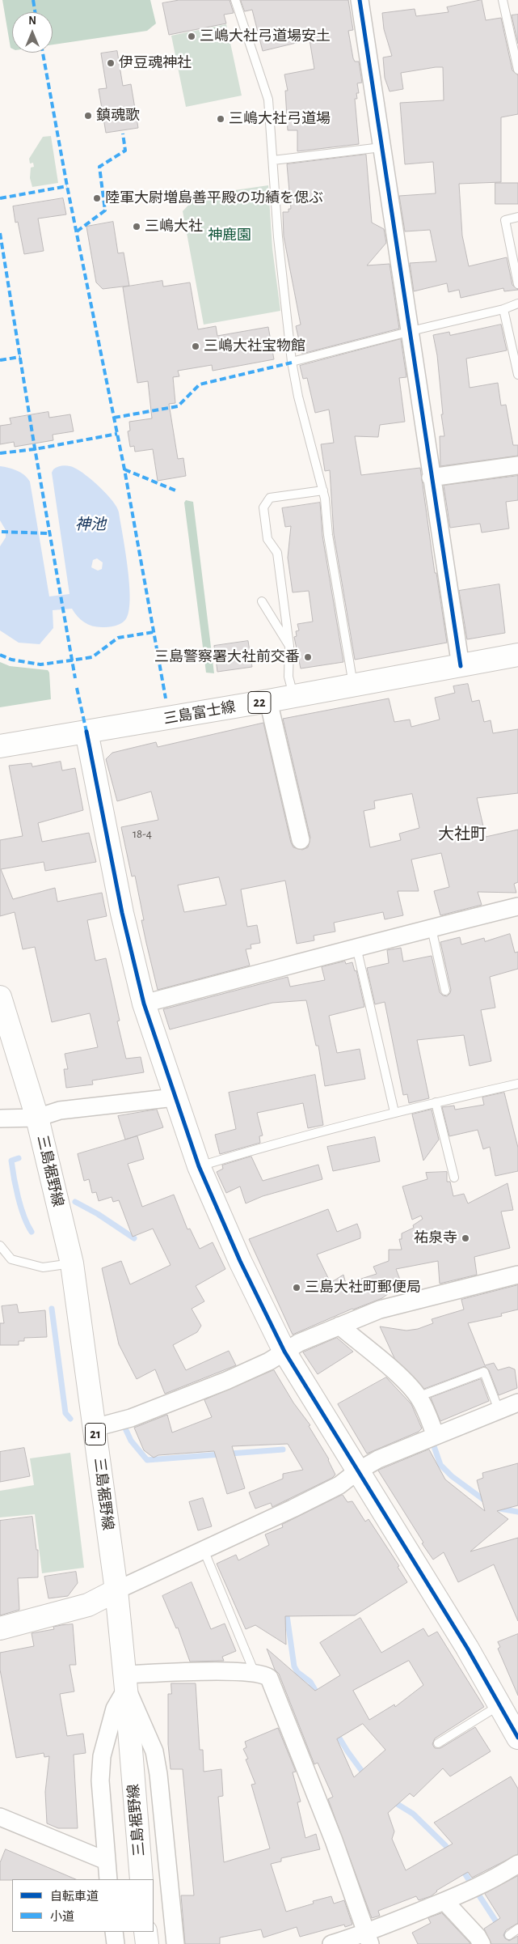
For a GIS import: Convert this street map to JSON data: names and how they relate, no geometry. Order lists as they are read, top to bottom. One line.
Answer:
{"streets":{"main road":["22","三島富士線","三島裾野線","21"]},"districts":["大社町"],"water":["神池"],"parks":["神鹿園"],"places":["三嶋大社弓道場安土","伊豆魂神社","鎮魂歌","三嶋大社弓道場","陸軍大尉増島善平殿の功績を偲ぶ","三嶋大社","三嶋大社宝物館","三島警察署大社前交番","祐泉寺","三島大社町郵便局"],"house_numbers":["18-4"],"legend":["自転車道","小道"],"north":"top"}
